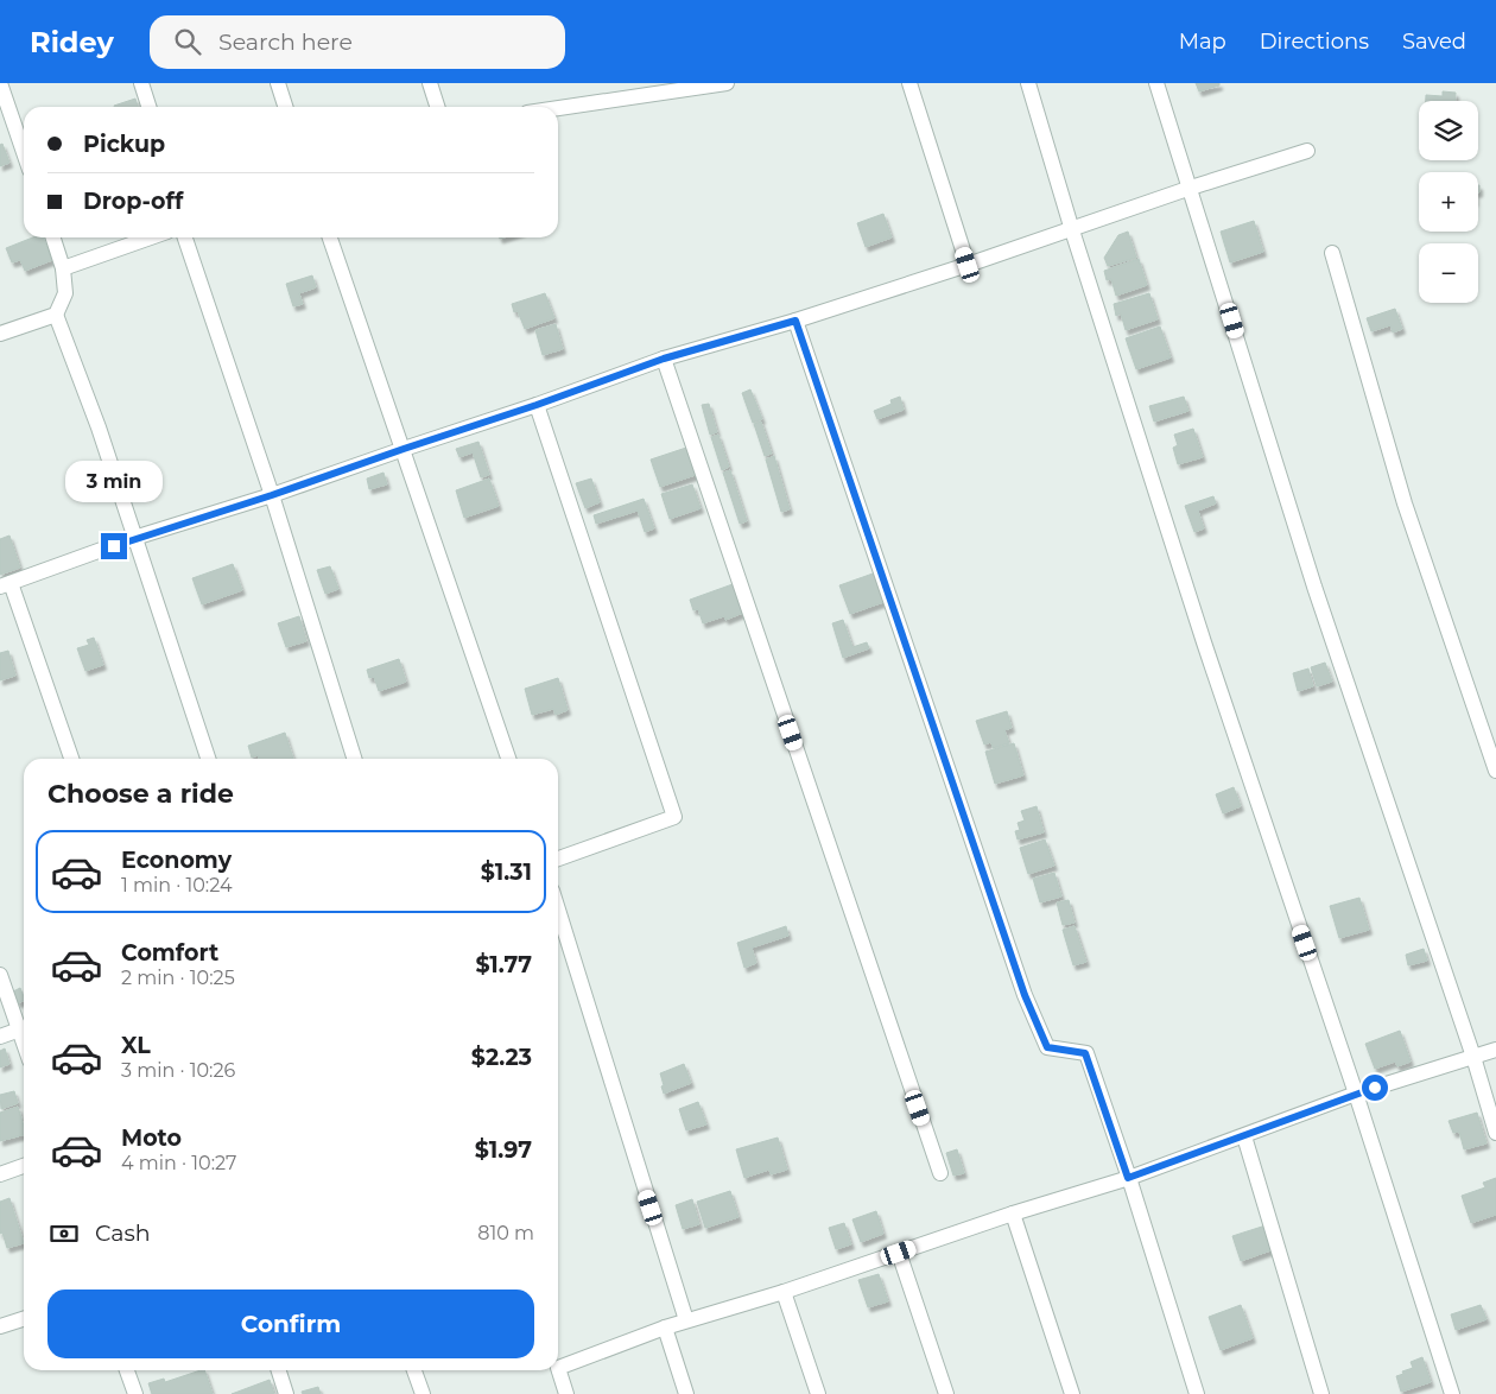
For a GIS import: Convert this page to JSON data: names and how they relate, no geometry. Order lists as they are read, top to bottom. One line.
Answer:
{"page":{"header":"Ridey","search":"Search here","nav":["Map","Directions","Saved"],"map_buttons":["+","−"],"banner":["Pickup","Drop-off"],"bubble":"3 min","heading":"Choose a ride","list":[{"name":"Economy","note":"1 min · 10:24","value":"$1.31"},{"name":"Comfort","note":"2 min · 10:25","value":"$1.77"},{"name":"XL","note":"3 min · 10:26","value":"$2.23"},{"name":"Moto","note":"4 min · 10:27","value":"$1.97"}],"pay":["Cash","810 m"],"buttons":"Confirm"}}
